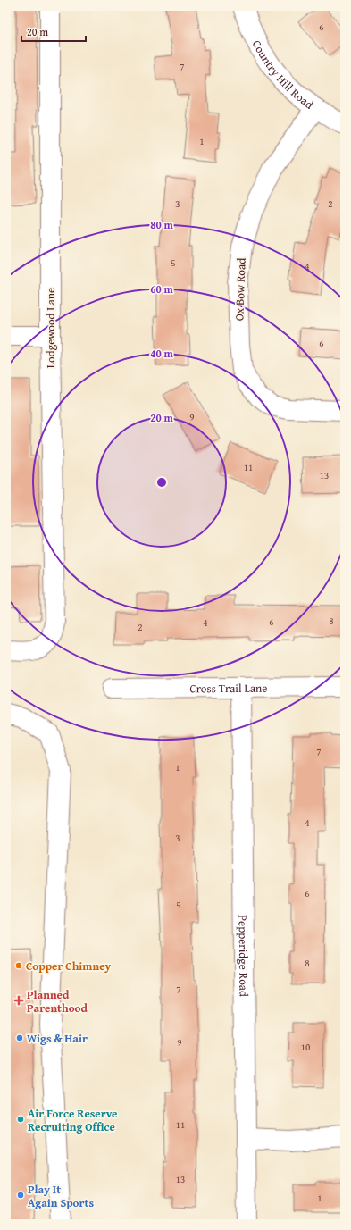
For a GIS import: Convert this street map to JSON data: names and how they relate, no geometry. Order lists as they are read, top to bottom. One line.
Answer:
{"streets":{"street":["Country Hill Road","Ox Bow Road","Lodgewood Lane","Cross Trail Lane","Pepperidge Road"]},"crossings":[["Country Hill Road","Ox Bow Road"],["Cross Trail Lane","Pepperidge Road"]],"places":{"other":["Copper Chimney","Wigs & Hair","Air Force Reserve Recruiting Office","Play It Again Sports"],"health":["Planned Parenthood"]},"house_numbers":["6","7","1","3","2","5","4","6","9","11","13","8","6","4","2","7","1","4","3","6","5","8","7","9","10","11","13","1"],"scale_bar":"20 m","rings":["80 m","60 m","40 m","20 m"]}
